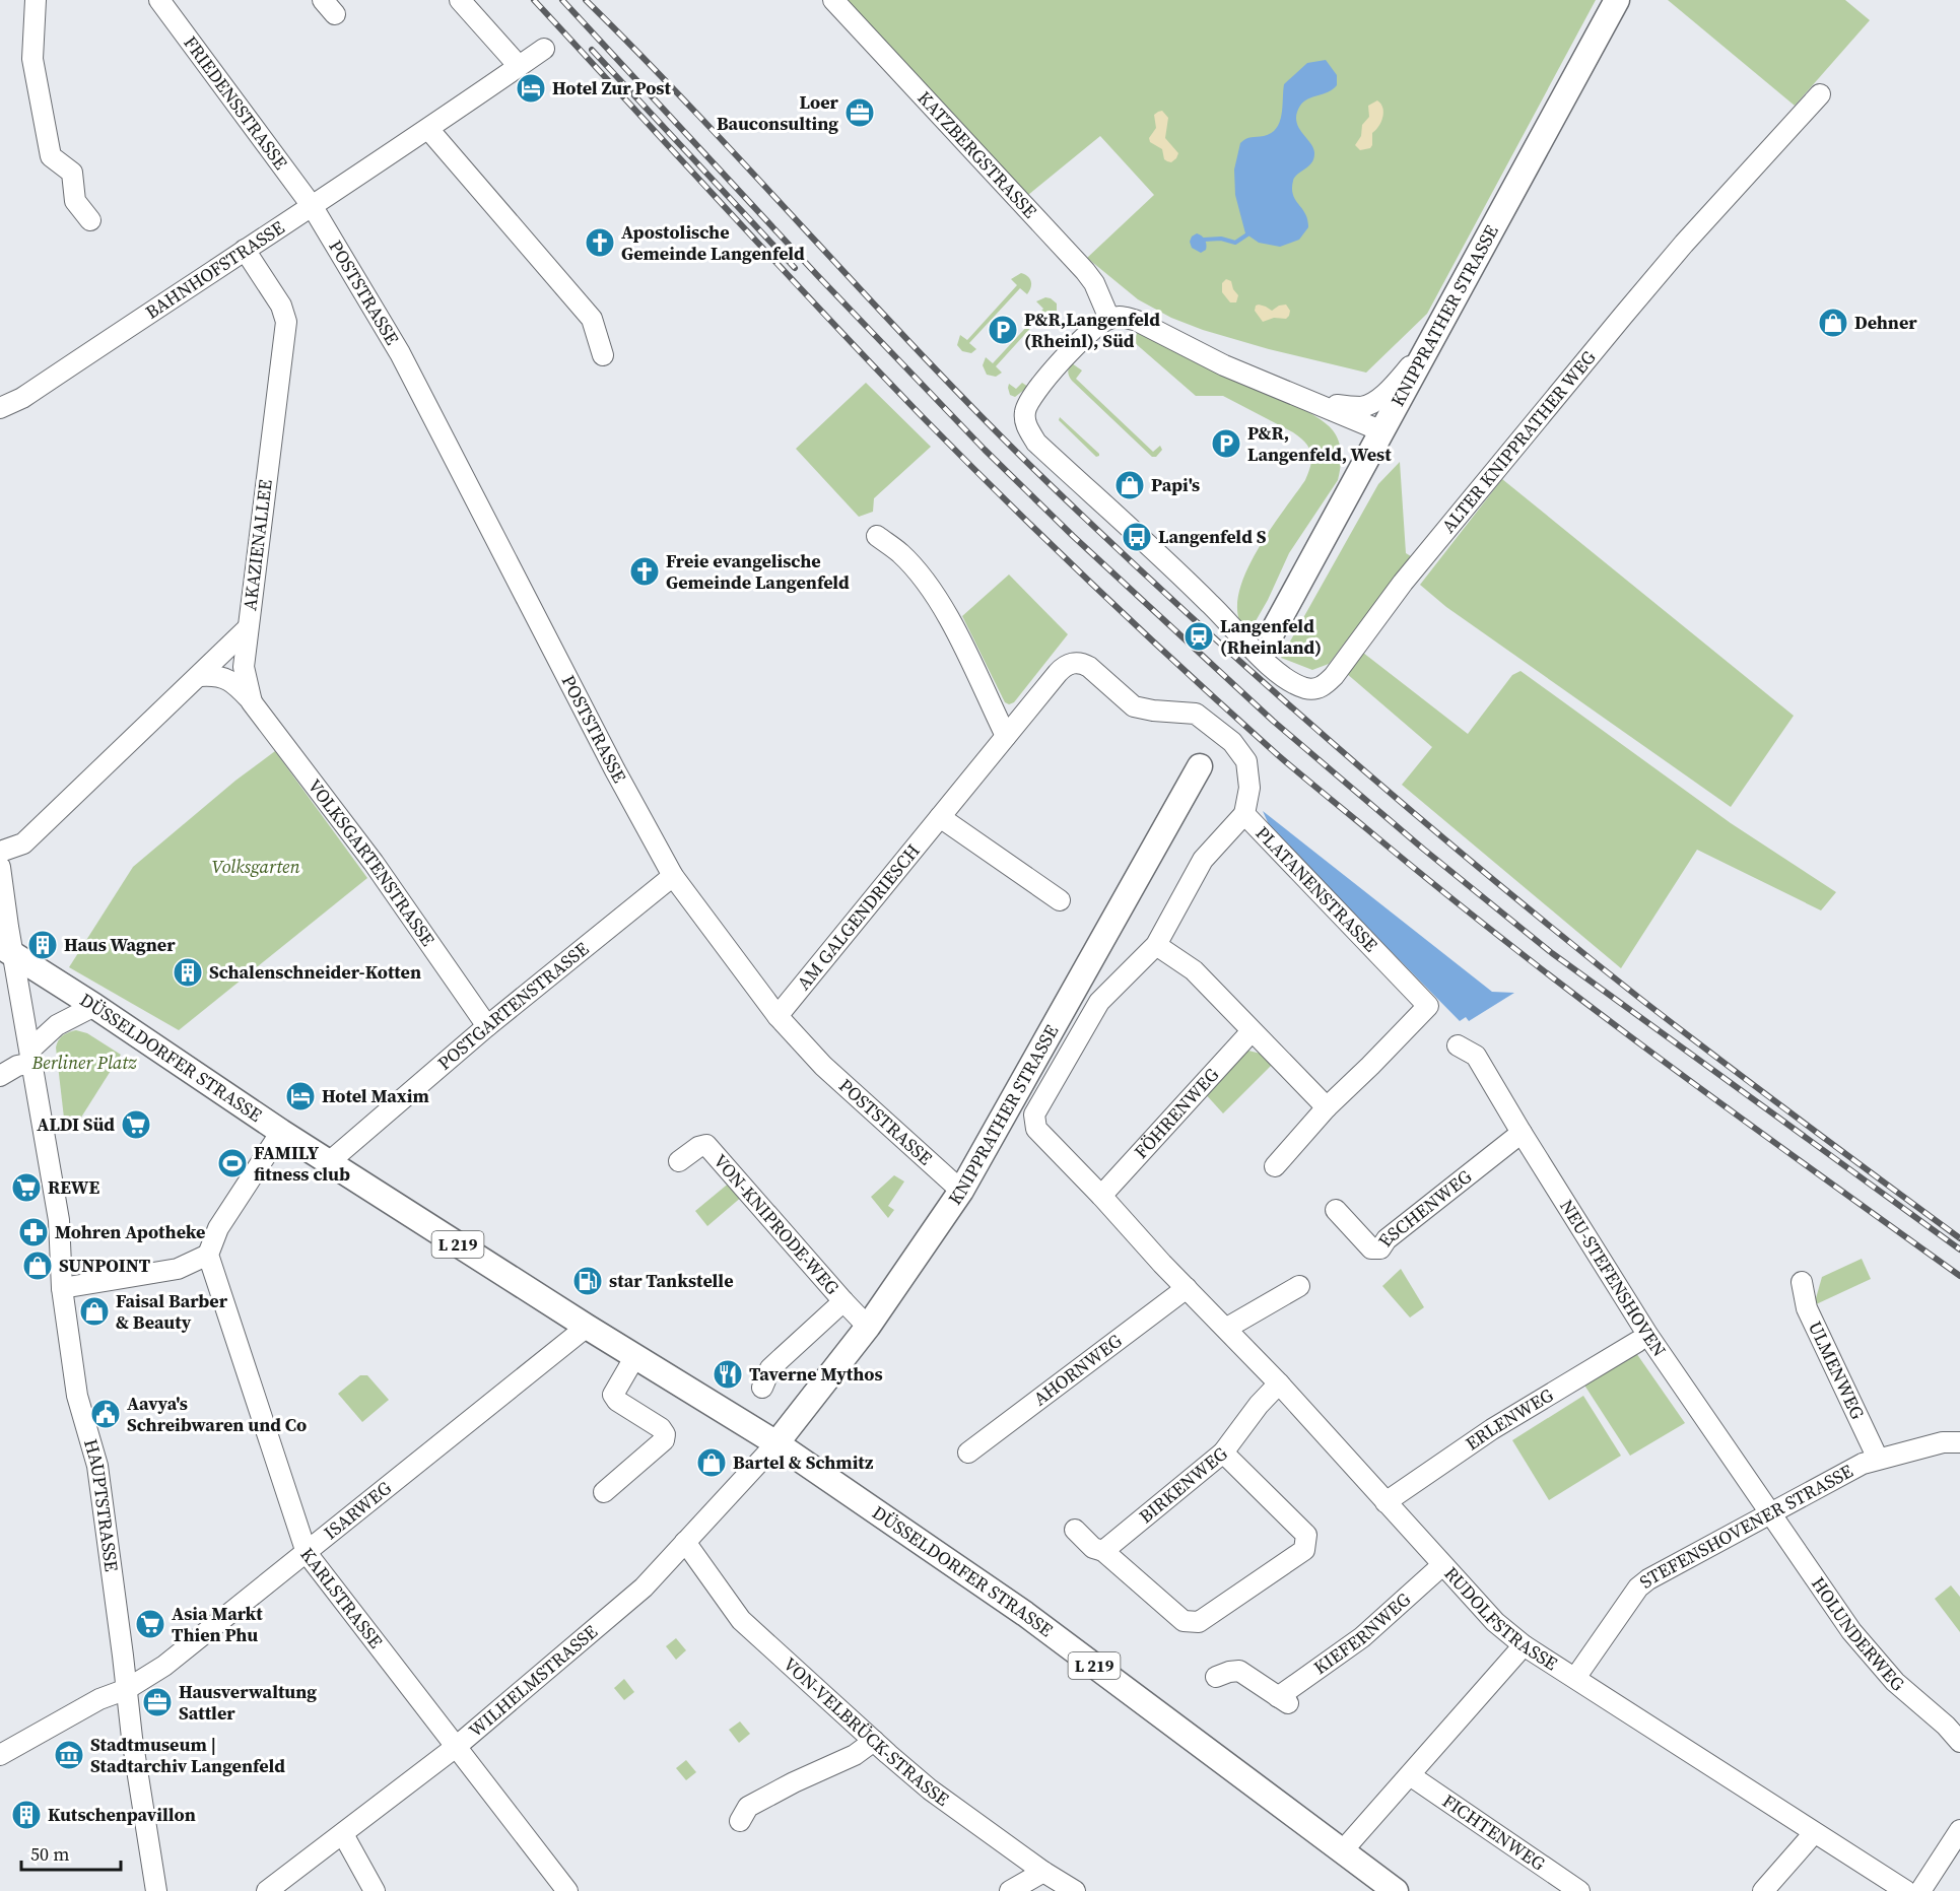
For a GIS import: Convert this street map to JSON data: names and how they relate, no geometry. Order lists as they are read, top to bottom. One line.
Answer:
{"streets":{"main road":["KNIPPRATHER STRASSE","DÜSSELDORFER STRASSE","L 219"],"street":["FRIEDENSSTRASSE","KATZBERGSTRASSE","BAHNHOFSTRASSE","POSTSTRASSE","ALTER KNIPPRATHER WEG","AKAZIENALLEE","VOLKSGARTENSTRASSE","PLATANENSTRASSE","AM GALGENDRIESCH","POSTGARTENSTRASSE","FÖHRENWEG","ESCHENWEG","VON-KNIPRODE-WEG","NEU-STEFENSHOVEN","AHORNWEG","ULMENWEG","ERLENWEG","BIRKENWEG","HAUPTSTRASSE","ISARWEG","STEFENSHOVENER STRASSE","KARLSTRASSE","RUDOLFSTRASSE","KIEFERNWEG","HOLUNDERWEG","WILHELMSTRASSE","VON-VELBRÜCK-STRASSE","FICHTENWEG"]},"crossings":[["FRIEDENSSTRASSE","BAHNHOFSTRASSE"],["FRIEDENSSTRASSE","POSTSTRASSE"],["KATZBERGSTRASSE","ALTER KNIPPRATHER WEG"],["BAHNHOFSTRASSE","POSTSTRASSE"],["BAHNHOFSTRASSE","AKAZIENALLEE"],["POSTSTRASSE","KNIPPRATHER STRASSE"],["POSTSTRASSE","AM GALGENDRIESCH"],["POSTSTRASSE","POSTGARTENSTRASSE"],["KNIPPRATHER STRASSE","DÜSSELDORFER STRASSE"],["KNIPPRATHER STRASSE","VON-KNIPRODE-WEG"],["KNIPPRATHER STRASSE","WILHELMSTRASSE"],["AKAZIENALLEE","VOLKSGARTENSTRASSE"],["VOLKSGARTENSTRASSE","POSTGARTENSTRASSE"],["PLATANENSTRASSE","AM GALGENDRIESCH"],["PLATANENSTRASSE","FÖHRENWEG"],["PLATANENSTRASSE","RUDOLFSTRASSE"],["POSTGARTENSTRASSE","DÜSSELDORFER STRASSE"],["DÜSSELDORFER STRASSE","HAUPTSTRASSE"],["DÜSSELDORFER STRASSE","ISARWEG"],["DÜSSELDORFER STRASSE","WILHELMSTRASSE"],["ESCHENWEG","NEU-STEFENSHOVEN"],["NEU-STEFENSHOVEN","STEFENSHOVENER STRASSE"],["NEU-STEFENSHOVEN","HOLUNDERWEG"],["AHORNWEG","RUDOLFSTRASSE"],["ULMENWEG","STEFENSHOVENER STRASSE"],["ERLENWEG","RUDOLFSTRASSE"],["BIRKENWEG","RUDOLFSTRASSE"],["HAUPTSTRASSE","ISARWEG"],["ISARWEG","KARLSTRASSE"],["STEFENSHOVENER STRASSE","RUDOLFSTRASSE"],["STEFENSHOVENER STRASSE","HOLUNDERWEG"],["KARLSTRASSE","WILHELMSTRASSE"],["RUDOLFSTRASSE","KIEFERNWEG"],["WILHELMSTRASSE","VON-VELBRÜCK-STRASSE"]],"parks":["Volksgarten","Berliner Platz"],"places":{"hotel":["Hotel Zur Post","Hotel Maxim"],"office":["Loer Bauconsulting","Hausverwaltung Sattler"],"church":["Apostolische Gemeinde Langenfeld","Freie evangelische Gemeinde Langenfeld"],"shop":["Dehner","Papi's","SUNPOINT","Faisal Barber & Beauty","Bartel & Schmitz"],"parking":["P&R,Langenfeld (Rheinl), Süd","P&R, Langenfeld, West"],"bus stop":["Langenfeld S"],"station":["Langenfeld (Rheinland)"],"building":["Haus Wagner","Schalenschneider-Kotten","Kutschenpavillon"],"supermarket":["ALDI Süd","REWE","Asia Markt Thien Phu"],"sports":["FAMILY fitness club"],"pharmacy":["Mohren Apotheke"],"fuel station":["star Tankstelle"],"restaurant":["Taverne Mythos"],"public building":["Aavya's Schreibwaren und Co"],"museum":["Stadtmuseum | Stadtarchiv Langenfeld"]},"scale_bar":"50 m"}
